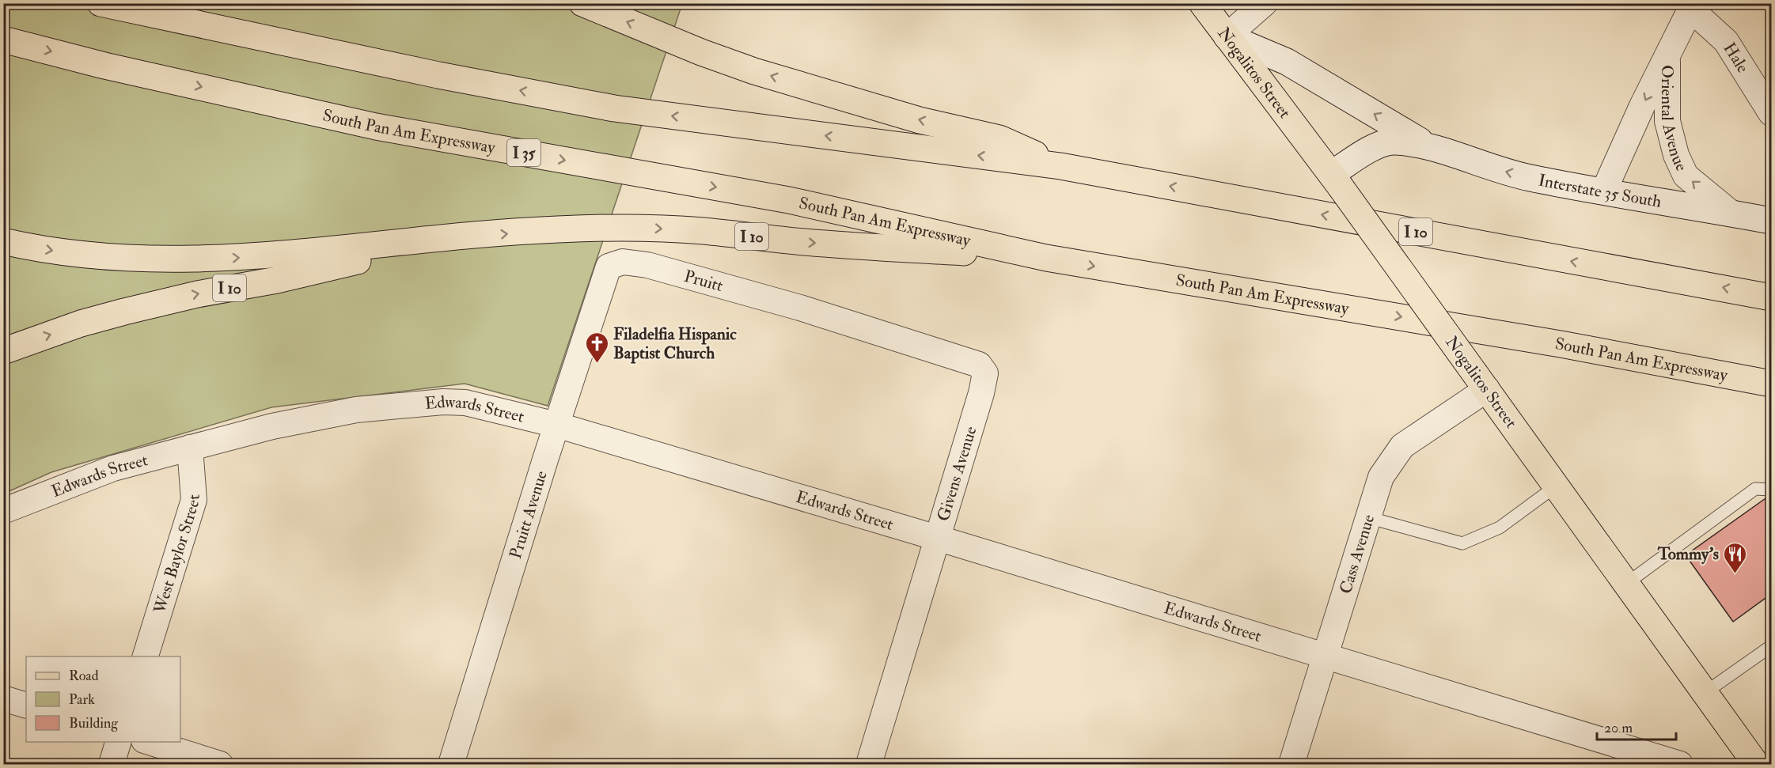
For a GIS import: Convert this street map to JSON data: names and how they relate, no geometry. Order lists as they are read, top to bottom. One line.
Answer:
{"streets":{"main road":["Nogalitos Street","South Pan Am Expressway","I 35","Interstate 35 South","I 10"],"street":["Hale","Oriental Avenue","Pruitt","Edwards Street","Givens Avenue","Pruitt Avenue","West Baylor Street","Cass Avenue"]},"crossings":[["Hale","Oriental Avenue"],["Nogalitos Street","Interstate 35 South"],["Nogalitos Street","Cass Avenue"],["Oriental Avenue","Interstate 35 South"],["South Pan Am Expressway","I 10"],["Pruitt","Givens Avenue"],["Pruitt","Pruitt Avenue"],["Edwards Street","Givens Avenue"],["Edwards Street","Pruitt Avenue"],["Edwards Street","West Baylor Street"],["Edwards Street","Cass Avenue"]],"places":{"church":["Filadelfia Hispanic Baptist Church"],"restaurant":["Tommy's"]},"legend":["Road","Park","Building"],"scale_bar":"20 m"}
